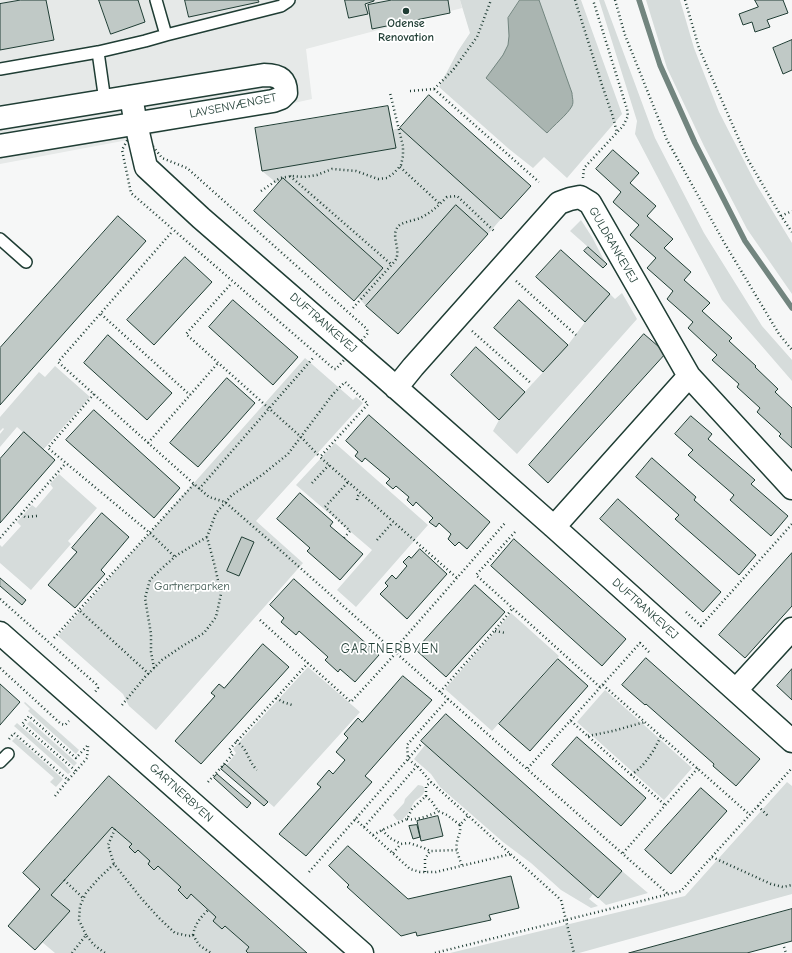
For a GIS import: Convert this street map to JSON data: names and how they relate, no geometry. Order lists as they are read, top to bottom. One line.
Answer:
{"streets":{"street":["LAVSENVÆNGET","GULDRANKEVEJ","DUFTRANKEVEJ","GARTNERBYEN"]},"crossings":[["LAVSENVÆNGET","DUFTRANKEVEJ"],["GULDRANKEVEJ","DUFTRANKEVEJ"]],"districts":["GARTNERBYEN"],"parks":["Gartnerparken"],"places":["Odense Renovation"]}
